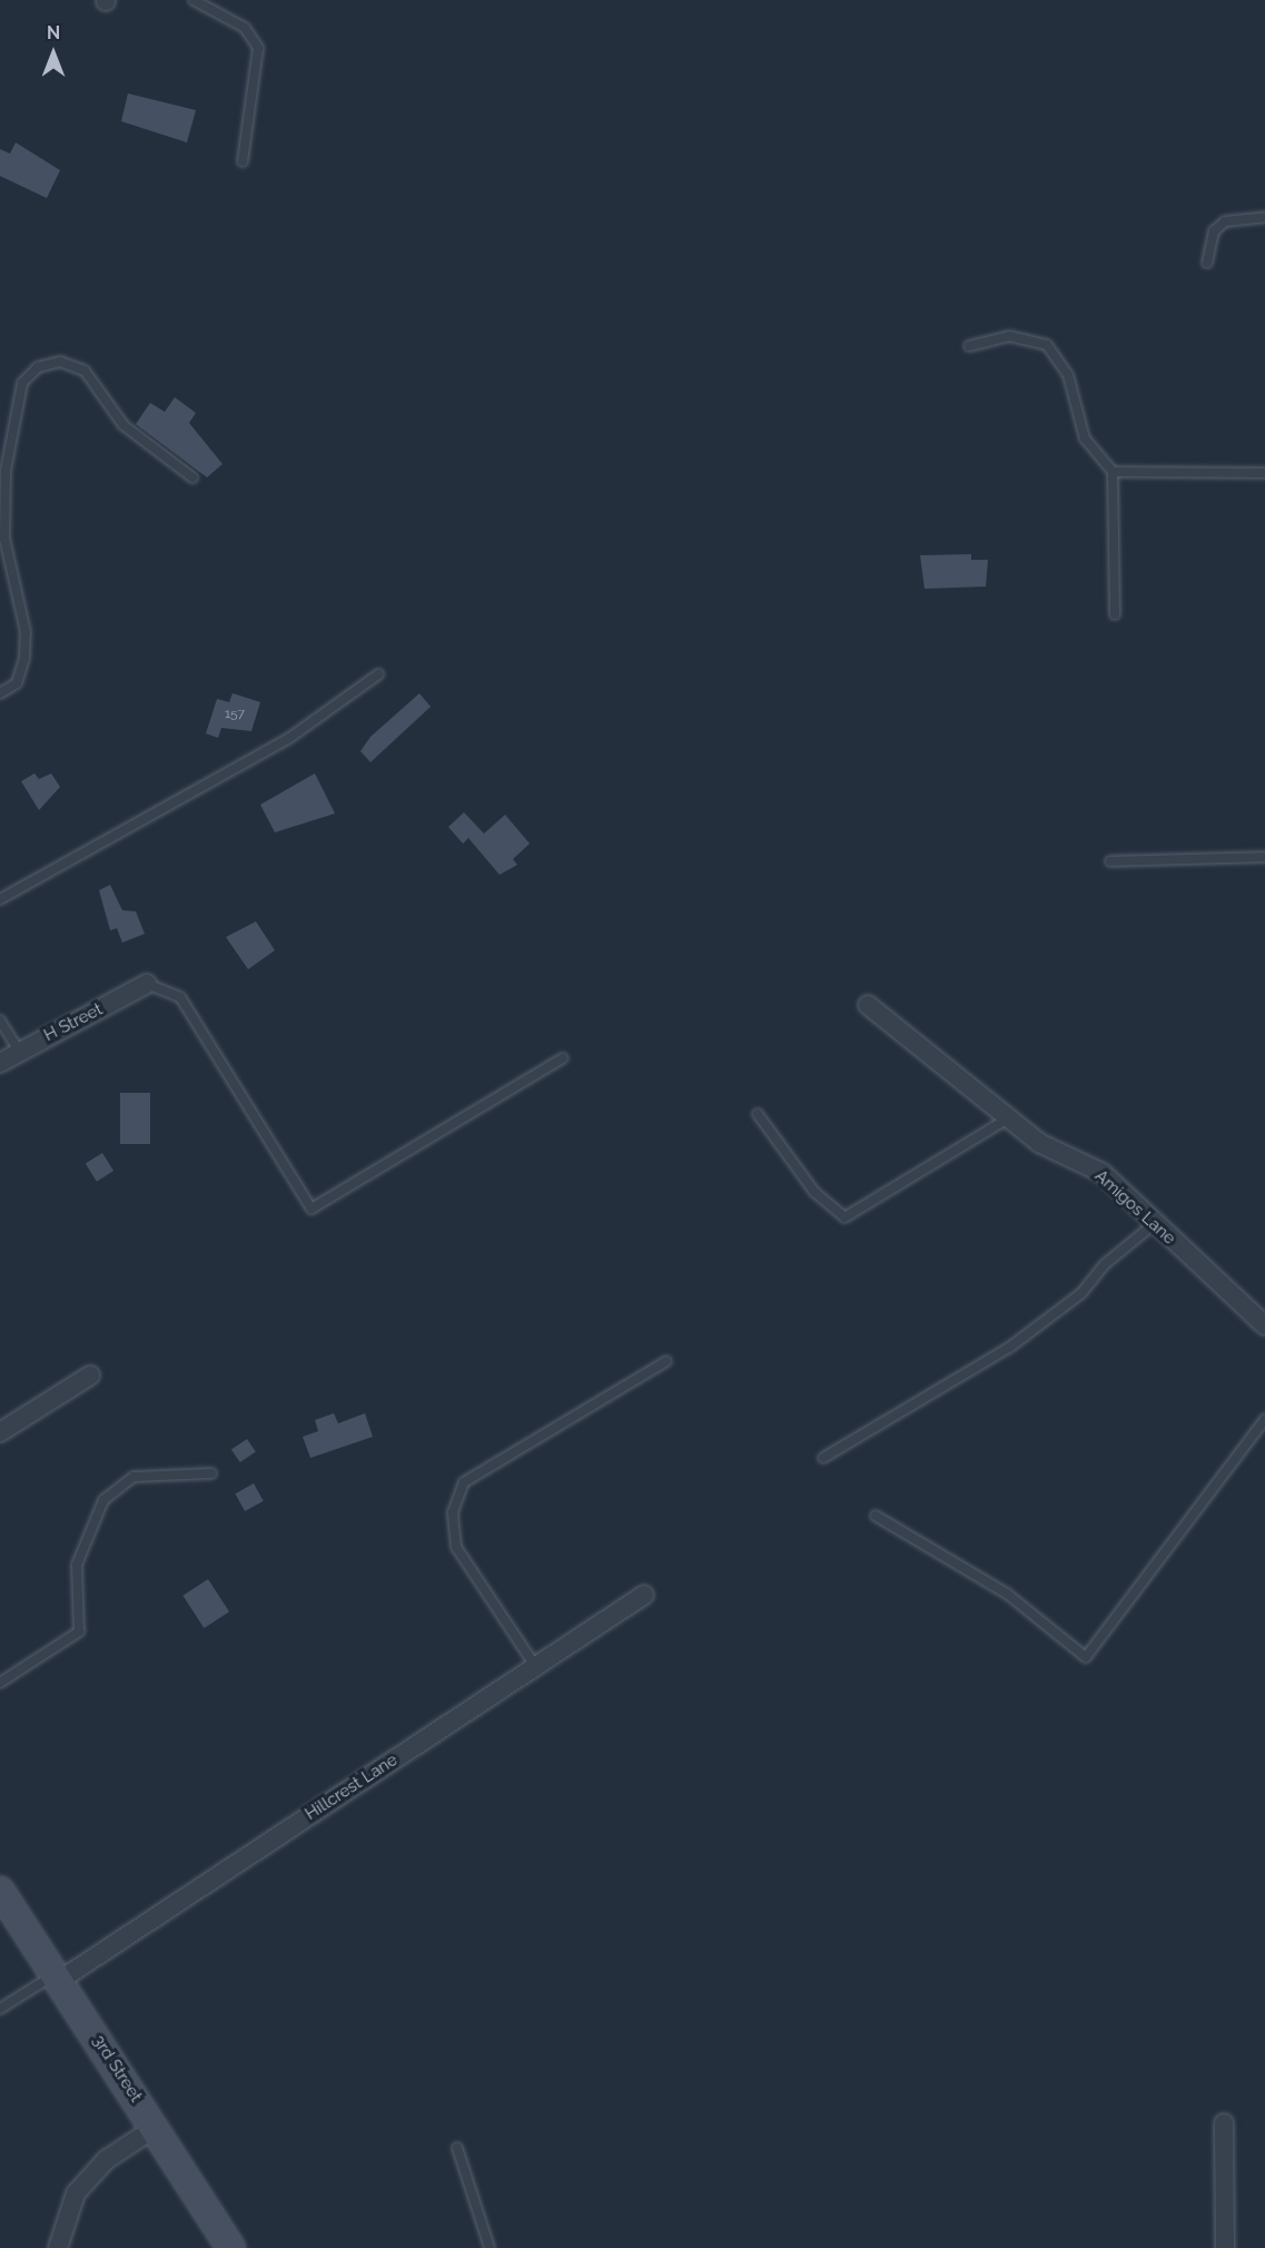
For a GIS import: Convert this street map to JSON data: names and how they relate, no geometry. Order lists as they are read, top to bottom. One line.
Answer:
{"streets":{"main road":["3rd Street"],"street":["H Street","Amigos Lane","Hillcrest Lane"]},"crossings":[["Hillcrest Lane","3rd Street"]],"house_numbers":["157"],"north":"top"}
